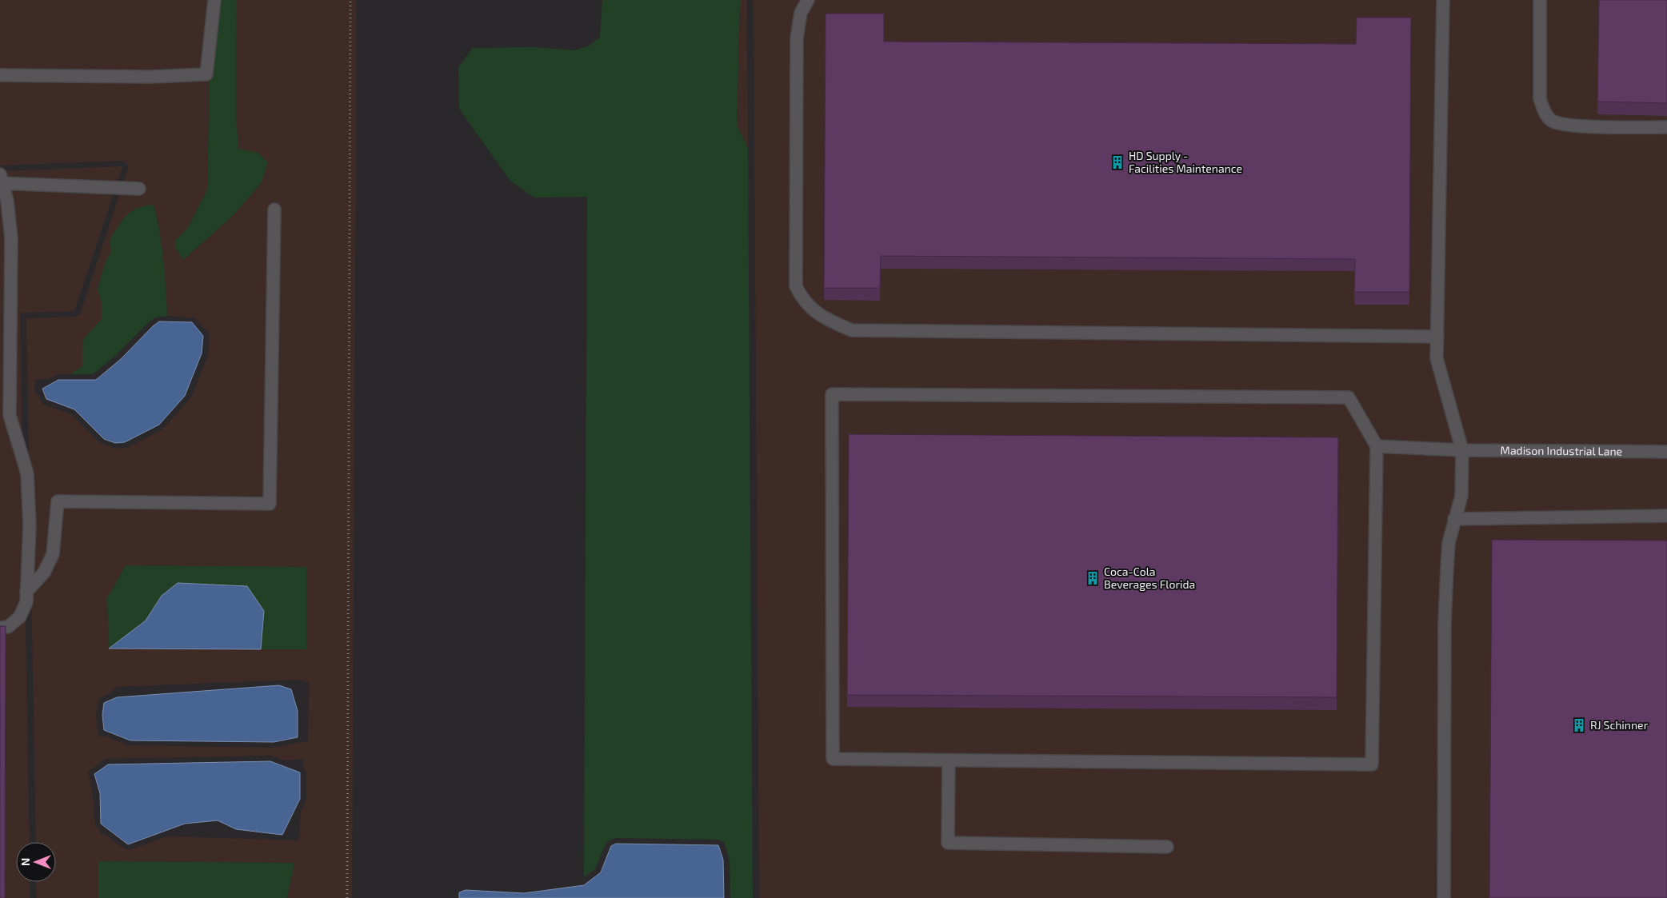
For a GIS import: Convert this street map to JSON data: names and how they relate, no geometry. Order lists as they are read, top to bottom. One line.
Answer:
{"streets":{"street":["Madison Industrial Lane"]},"places":{"building":["HD Supply - Facilities Maintenance","Coca-Cola Beverages Florida","RJ Schinner"]},"north":"left"}
